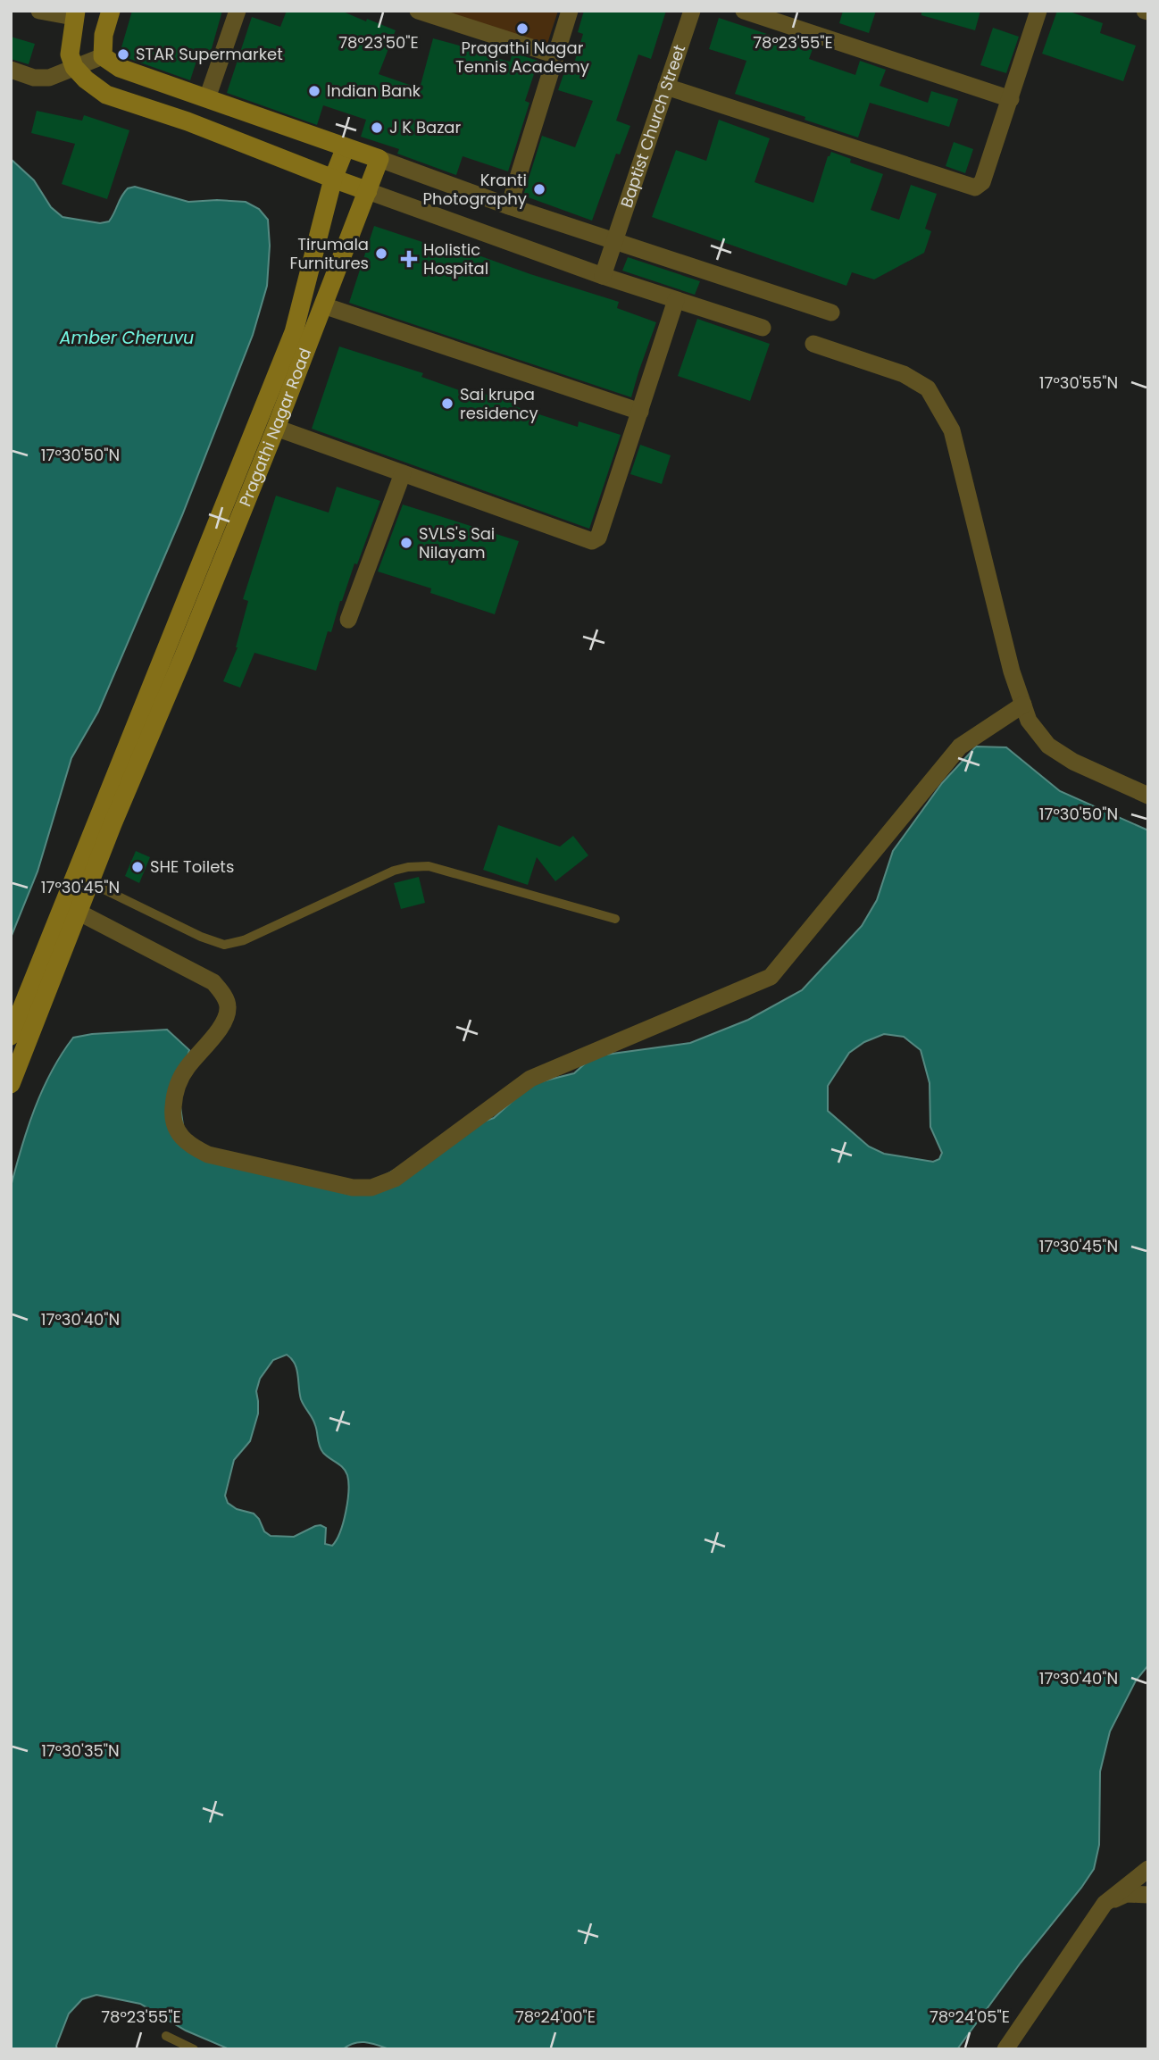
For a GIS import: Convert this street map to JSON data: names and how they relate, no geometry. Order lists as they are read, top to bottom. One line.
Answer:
{"streets":{"main road":["Pragathi Nagar Road"],"street":["Baptist Church Street"]},"water":["Amber Cheruvu"],"places":{"other":["Pragathi Nagar Tennis Academy","STAR Supermarket","Indian Bank","J K Bazar","Kranti Photography","Tirumala Furnitures","Sai krupa residency","SVLS's Sai Nilayam","SHE Toilets"],"health":["Holistic Hospital"]},"coordinates":["78°23'50\"E","78°23'55\"E","17°30'55\"N","17°30'50\"N","17°30'45\"N","17°30'40\"N","17°30'35\"N","78°24'00\"E","78°24'05\"E"]}
